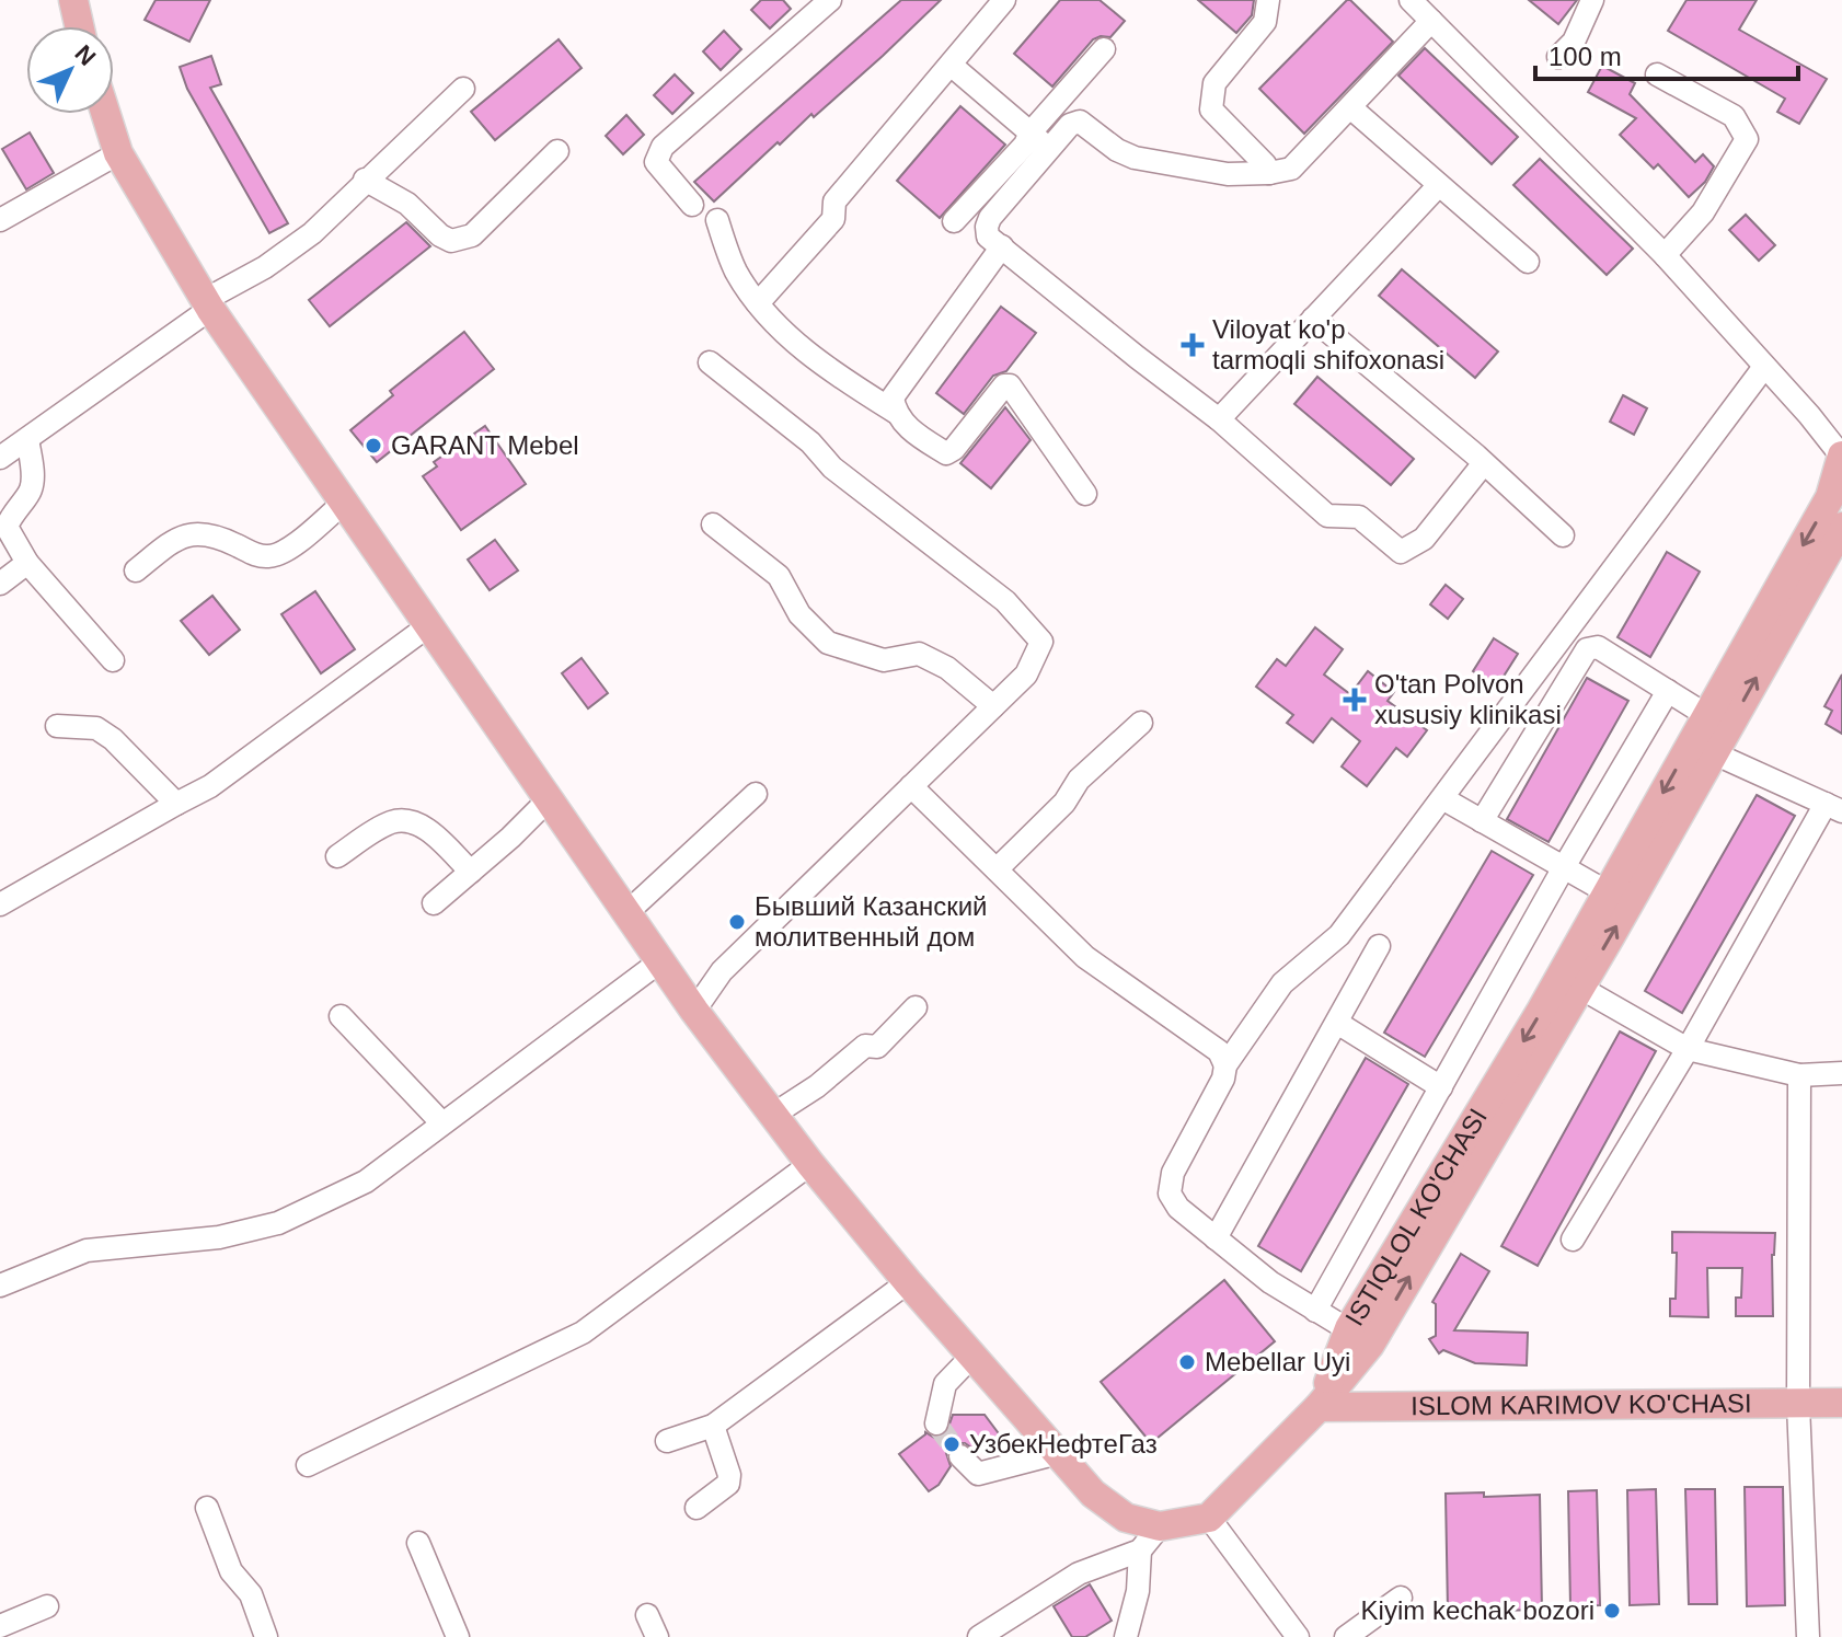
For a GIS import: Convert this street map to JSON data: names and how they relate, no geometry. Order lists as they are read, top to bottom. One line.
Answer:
{"streets":{"main road":["ISTIQLOL KO'CHASI","ISLOM KARIMOV KO'CHASI"]},"crossings":[["ISTIQLOL KO'CHASI","ISLOM KARIMOV KO'CHASI"]],"places":{"health":["Viloyat ko'p tarmoqli shifoxonasi","O'tan Polvon xususiy klinikasi"],"other":["GARANT Mebel","Бывший Казанский молитвенный дом","Mebellar Uyi","УзбекНефтеГаз","Kiyim kechak bozori"]},"scale_bar":"100 m","north":"top right"}
